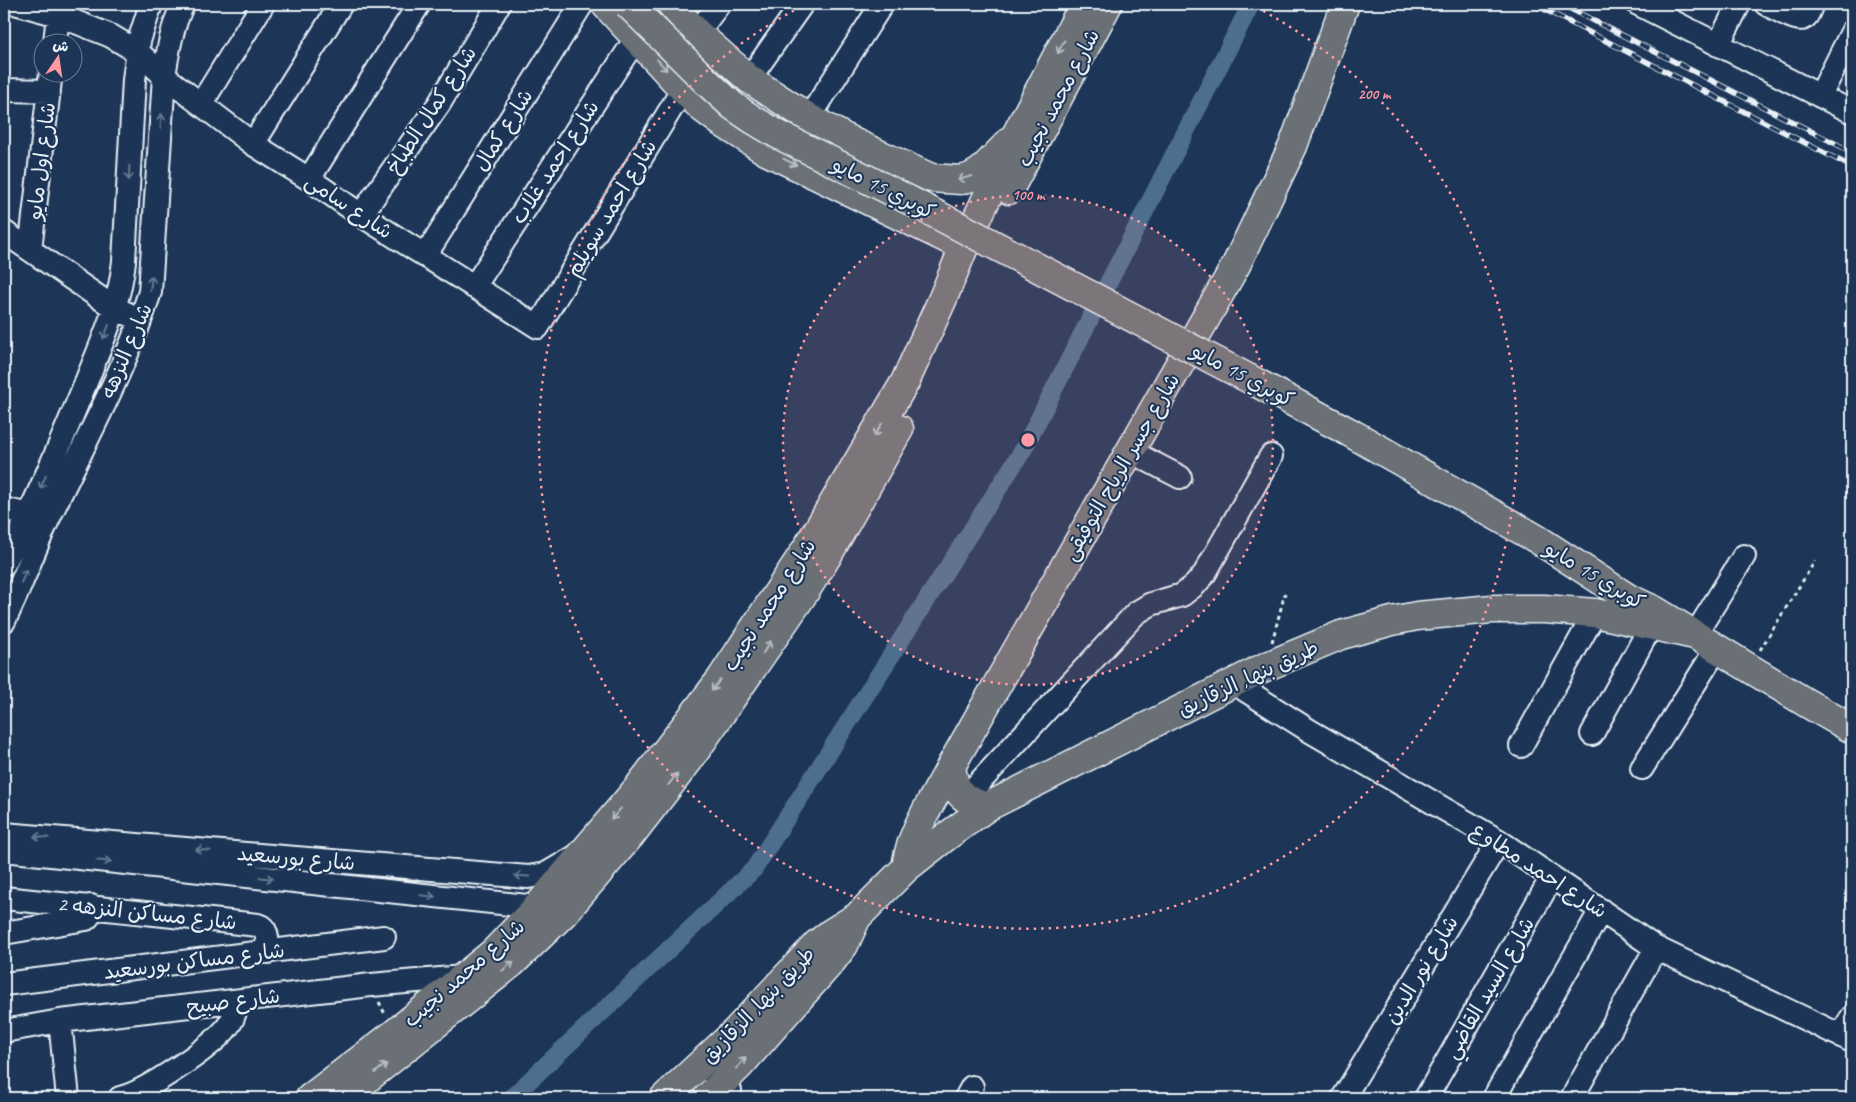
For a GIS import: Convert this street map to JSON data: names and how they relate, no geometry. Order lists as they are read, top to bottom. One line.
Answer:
{"streets":{"main road":["شارع محمد نجيب","كوبري 15 مايو","شارع جسر الرياح التوفيقى","طريق بنها, الزقازيق"],"street":["شارع كمال الطباخ","شارع كمال","شارع اول مايو","شارع احمد غلاب","شارع سامى","شارع احمد سويلم","شارع النزهه","شارع بورسعيد","شارع احمد مطاوع","شارع مساكن النزهه 2","شارع مساكن بورسعيد","شارع نور الدين","شارع السيد القاضي","شارع صبيح"]},"crossings":[["شارع محمد نجيب","شارع بورسعيد"],["شارع محمد نجيب","شارع صبيح"],["شارع كمال الطباخ","شارع سامى"],["شارع كمال","شارع سامى"],["شارع احمد غلاب","شارع سامى"],["كوبري 15 مايو","طريق بنها, الزقازيق"],["شارع سامى","شارع احمد سويلم"],["شارع سامى","شارع النزهه"],["شارع جسر الرياح التوفيقى","طريق بنها, الزقازيق"],["طريق بنها, الزقازيق","شارع احمد مطاوع"],["شارع احمد مطاوع","شارع نور الدين"],["شارع احمد مطاوع","شارع السيد القاضي"],["شارع مساكن النزهه 2","شارع مساكن بورسعيد"]],"north":"top","rings":["200 m","100 m"]}
